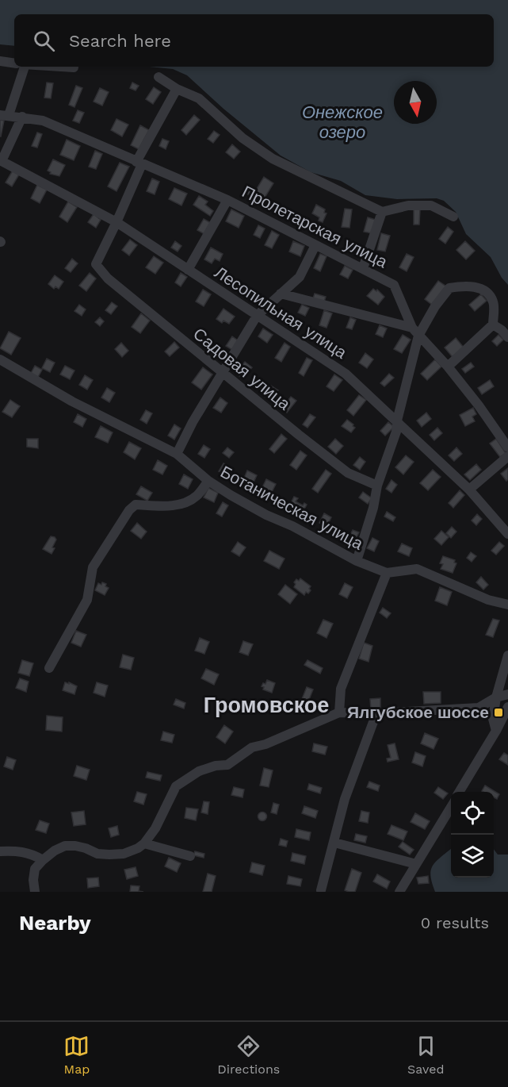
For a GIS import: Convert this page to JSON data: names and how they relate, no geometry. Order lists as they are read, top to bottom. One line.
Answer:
{"streets":{"street":["Пролетарская улица","Лесопильная улица","Садовая улица","Ботаническая улица"]},"crossings":[["Лесопильная улица","Садовая улица"]],"districts":["Громовское"],"water":["Онежское озеро"],"places":{"transit":["Ялгубское шоссе"]},"north":"bottom","page":{"search":"Search here","heading":["Nearby","0 results"],"nav":["Map","Directions","Saved"]}}
